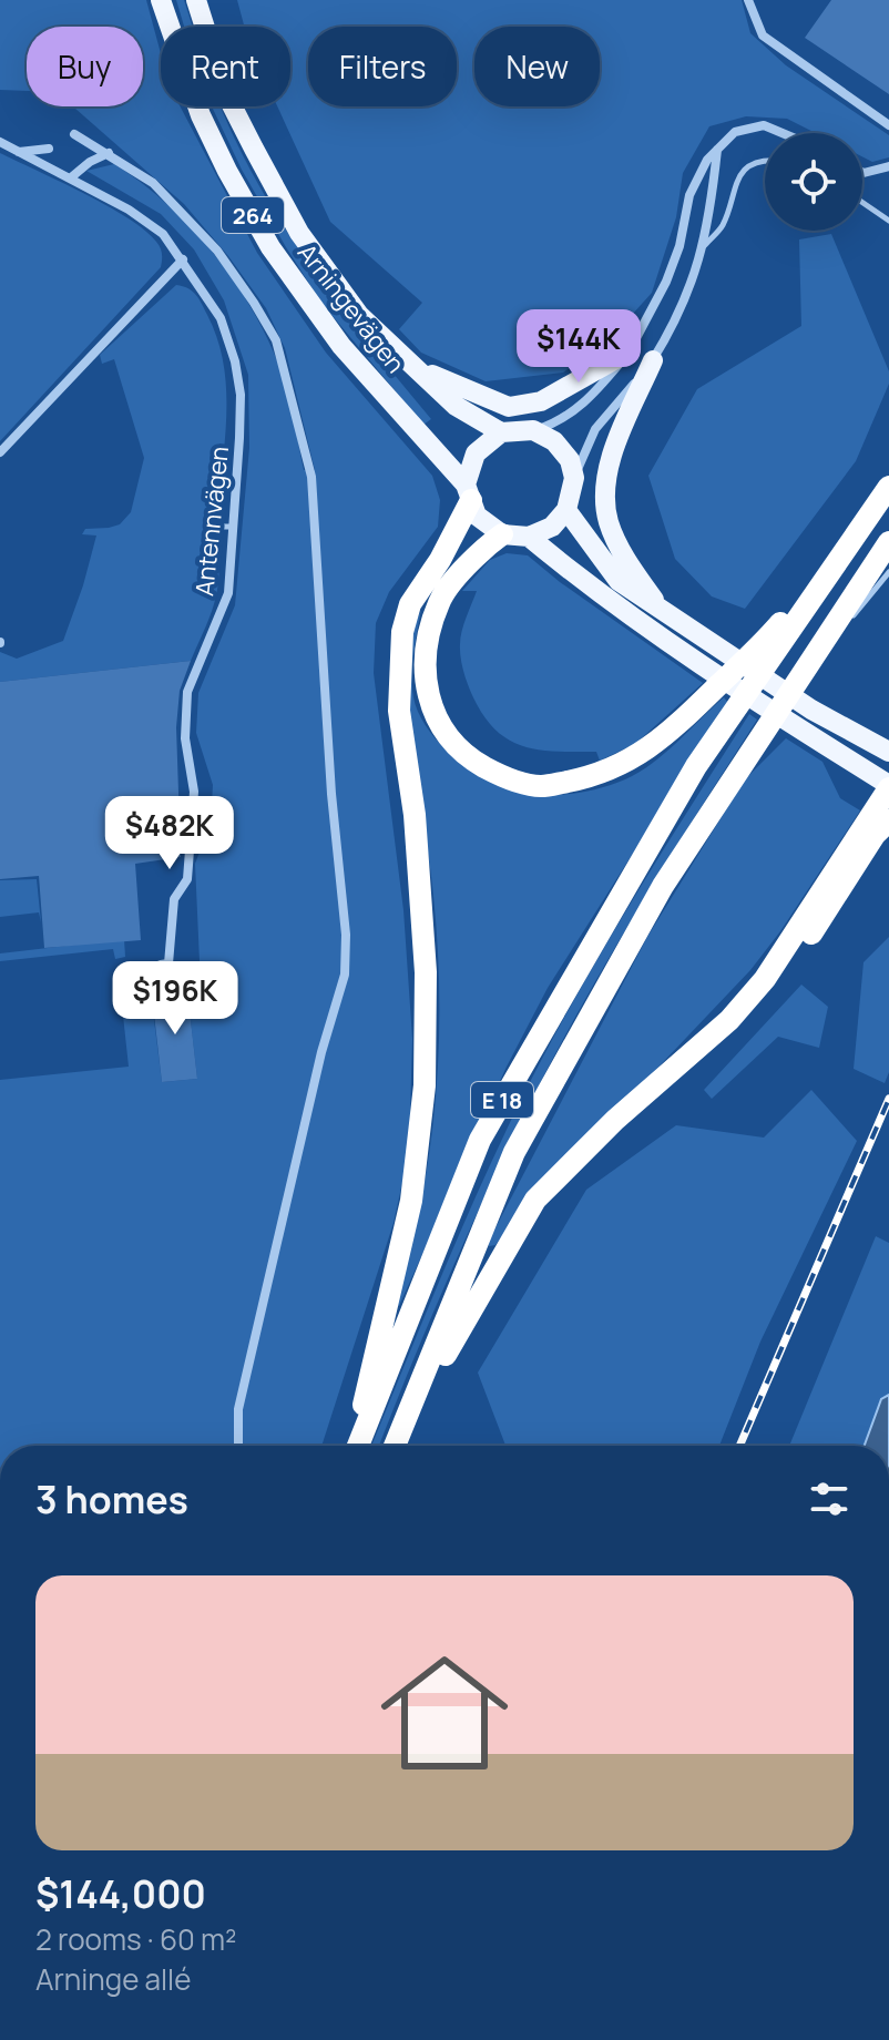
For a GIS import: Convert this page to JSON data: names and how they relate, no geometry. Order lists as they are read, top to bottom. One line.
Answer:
{"streets":{"highway":["E 18"],"main road":["264","Arningevägen"],"street":["Antennvägen"]},"page":{"chip":["Buy","Rent","Filters","New"],"price":["$144K","$482K","$196K"],"heading":"3 homes","list":[{"name":"$144,000","note":"2 rooms · 60 m² · Arninge allé"}]}}
